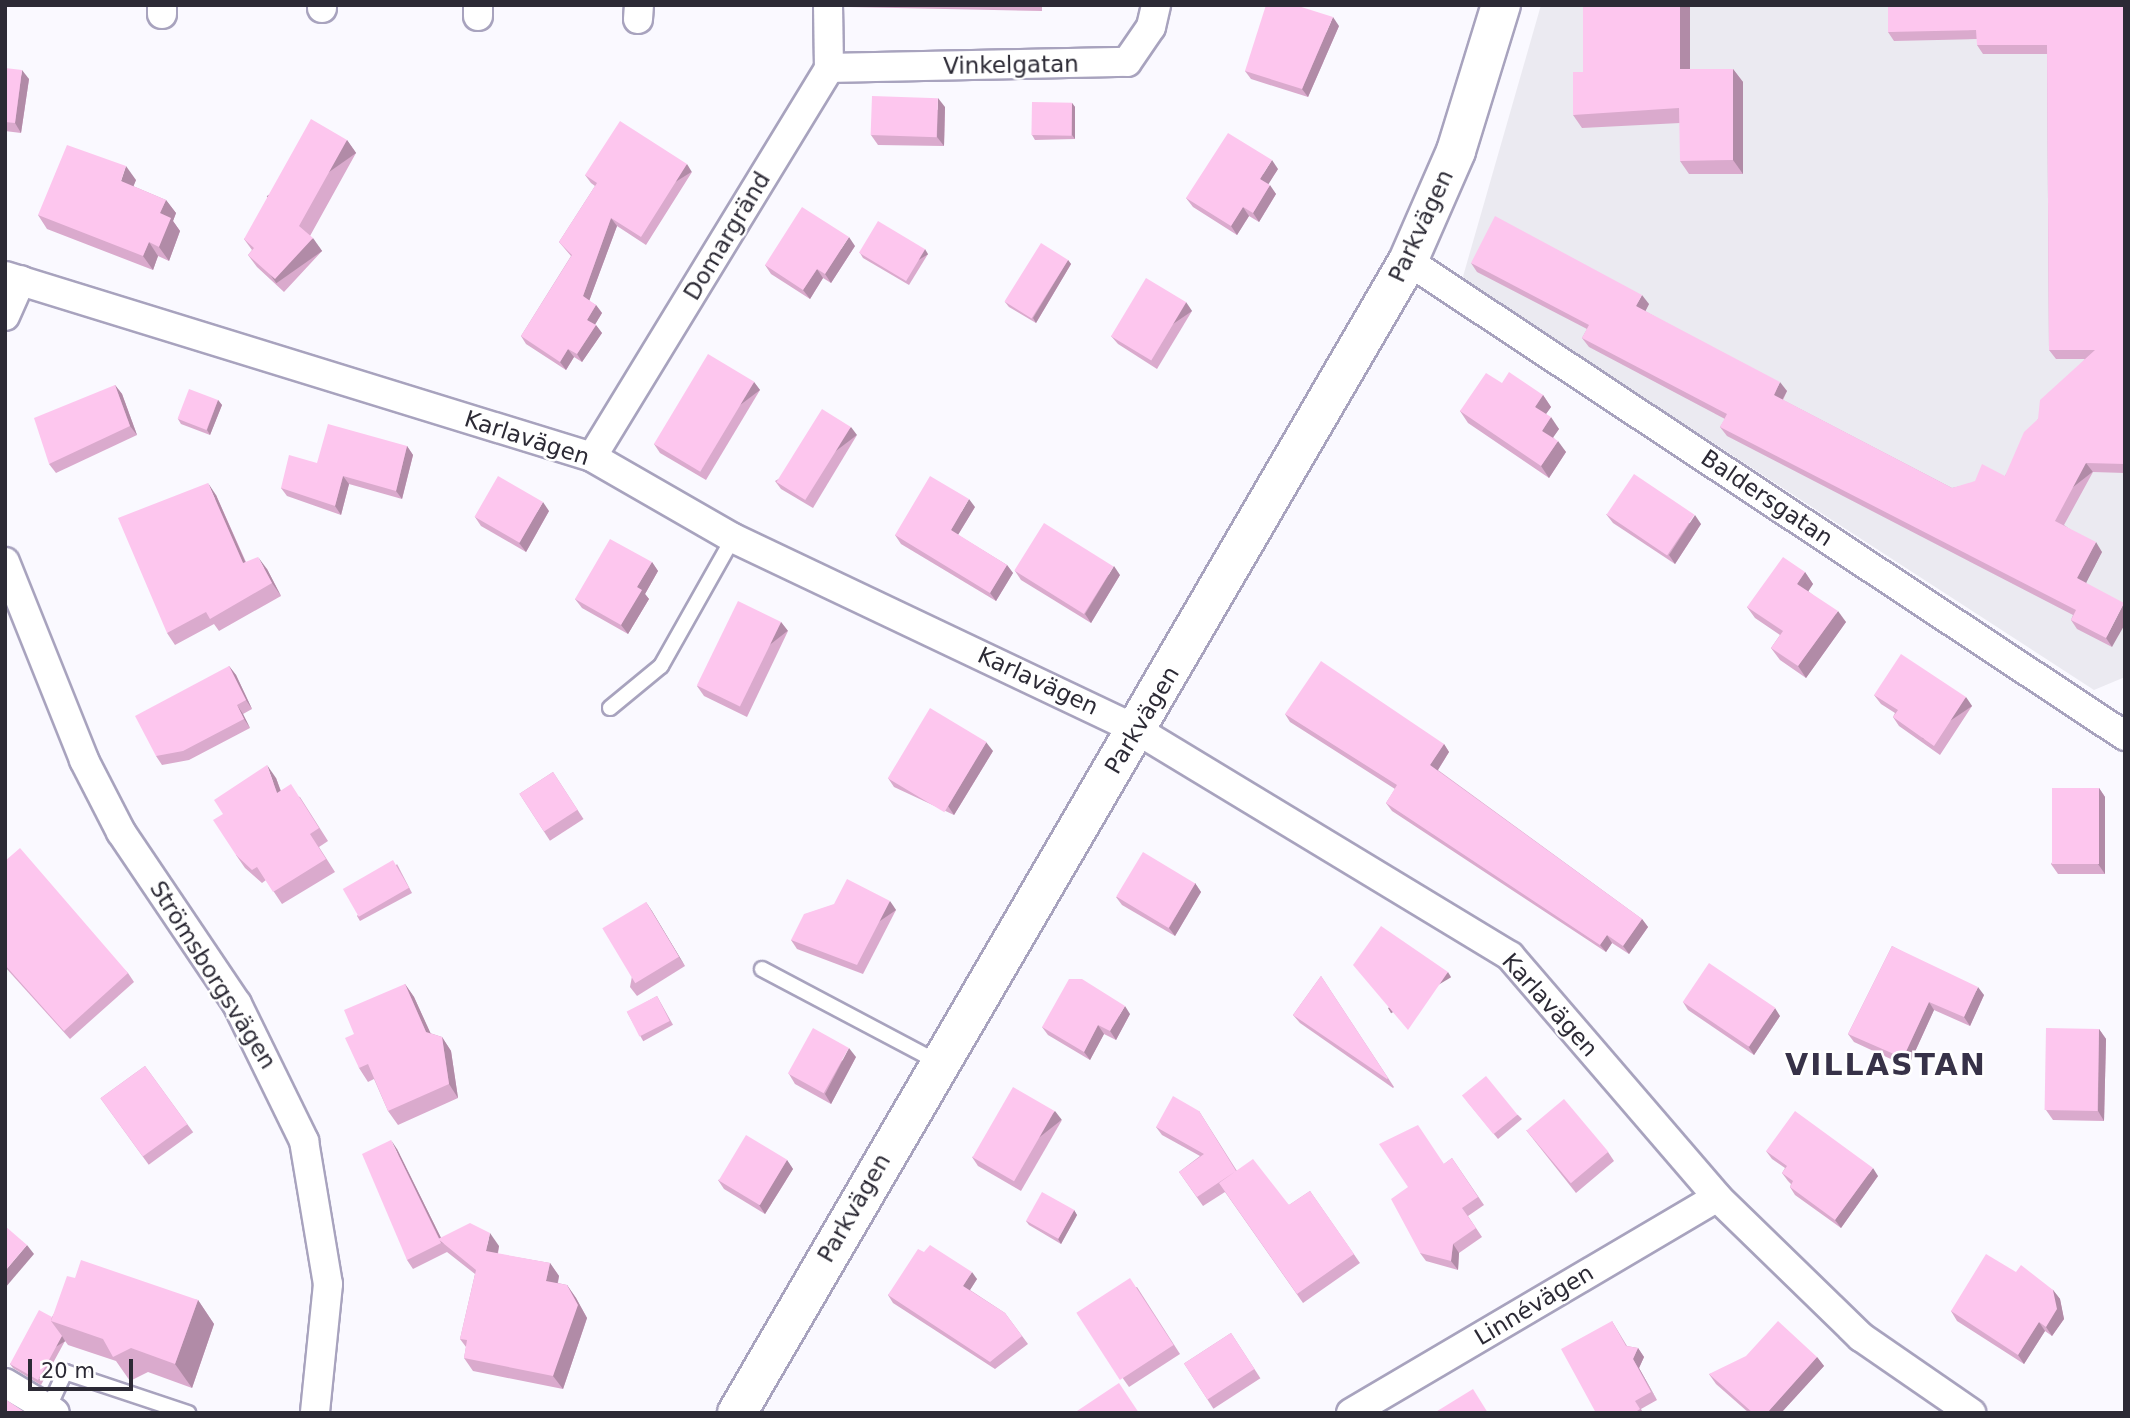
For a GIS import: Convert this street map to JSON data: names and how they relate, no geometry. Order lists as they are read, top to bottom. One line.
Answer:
{"streets":{"main road":["Parkvägen"],"street":["Vinkelgatan","Domargränd","Karlavägen","Baldersgatan","Strömsborgsvägen","Linnévägen"]},"crossings":[["Vinkelgatan","Domargränd"],["Parkvägen","Karlavägen"],["Parkvägen","Baldersgatan"],["Domargränd","Karlavägen"],["Karlavägen","Linnévägen"]],"districts":["VILLASTAN"],"scale_bar":"20 m"}
